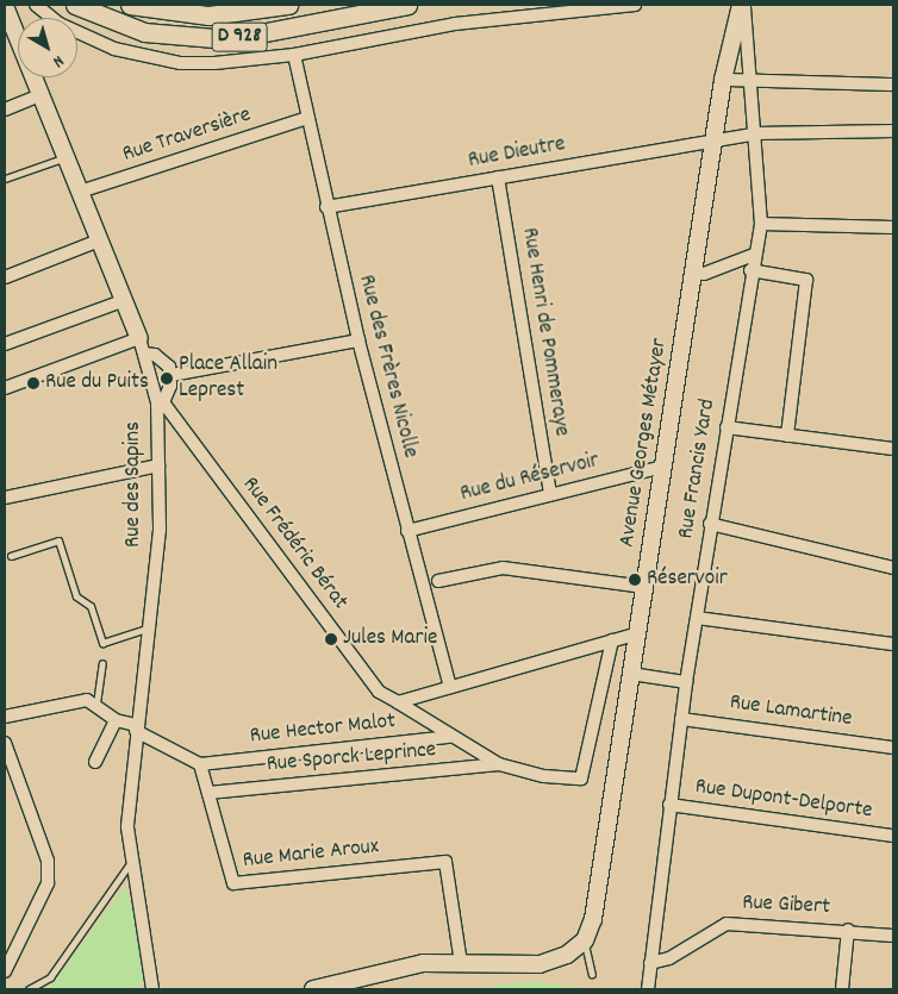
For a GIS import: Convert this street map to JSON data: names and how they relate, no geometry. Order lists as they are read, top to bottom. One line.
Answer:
{"streets":{"main road":["D 928"],"street":["Rue Traversière","Rue Dieutre","Rue Henri de Pommeraye","Rue des Frères Nicolle","Avenue Georges Métayer","Rue Francis Yard","Rue du Réservoir","Rue des Sapins","Rue Frédéric Bérat","Rue Lamartine","Rue Hector Malot","Rue Sporck Leprince","Rue Dupont-Delporte","Rue Marie Aroux","Rue Gibert"]},"crossings":[["Rue Traversière","Rue des Frères Nicolle"],["Rue Traversière","Rue des Sapins"],["Rue Dieutre","Rue Henri de Pommeraye"],["Rue Dieutre","Rue des Frères Nicolle"],["Rue Dieutre","Avenue Georges Métayer"],["Rue Dieutre","Rue Francis Yard"],["Rue Henri de Pommeraye","Rue du Réservoir"],["Rue des Frères Nicolle","Rue du Réservoir"],["Avenue Georges Métayer","Rue Francis Yard"],["Avenue Georges Métayer","Rue du Réservoir"],["Rue Francis Yard","Rue Lamartine"],["Rue Francis Yard","Rue Dupont-Delporte"],["Rue Francis Yard","Rue Gibert"],["Rue des Sapins","Rue Frédéric Bérat"],["Rue Frédéric Bérat","Rue Hector Malot"],["Rue Frédéric Bérat","Rue Sporck Leprince"],["Rue Hector Malot","Rue Marie Aroux"],["Rue Sporck Leprince","Rue Marie Aroux"]],"places":["Place Allain Leprest","Rue du Puits","Réservoir","Jules Marie"],"north":"bottom right"}
